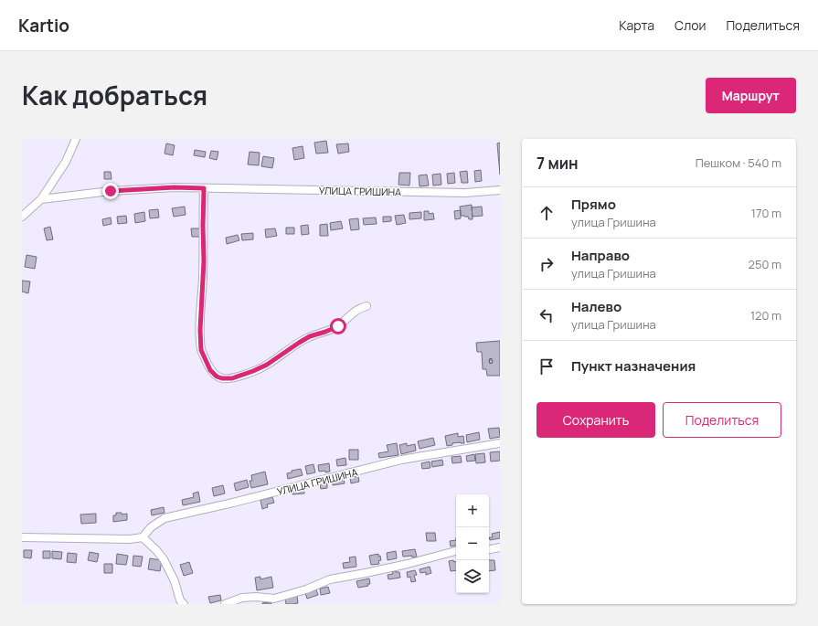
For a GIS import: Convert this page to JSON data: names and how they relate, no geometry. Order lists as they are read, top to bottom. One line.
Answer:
{"streets":{"street":["УЛИЦА ГРИШИНА"]},"house_numbers":["6"],"page":{"header":"Kartio","nav":["Карта","Слои","Поделиться"],"title":"Как добраться","buttons":["Маршрут",["Сохранить","Поделиться"]],"heading":["7 мин","Пешком · 540 m"],"list":[["Прямо","улица Гришина","170 m"],["Направо","улица Гришина","250 m"],["Налево","улица Гришина","120 m"],"Пункт назначения"],"map_buttons":["+","−"]}}
